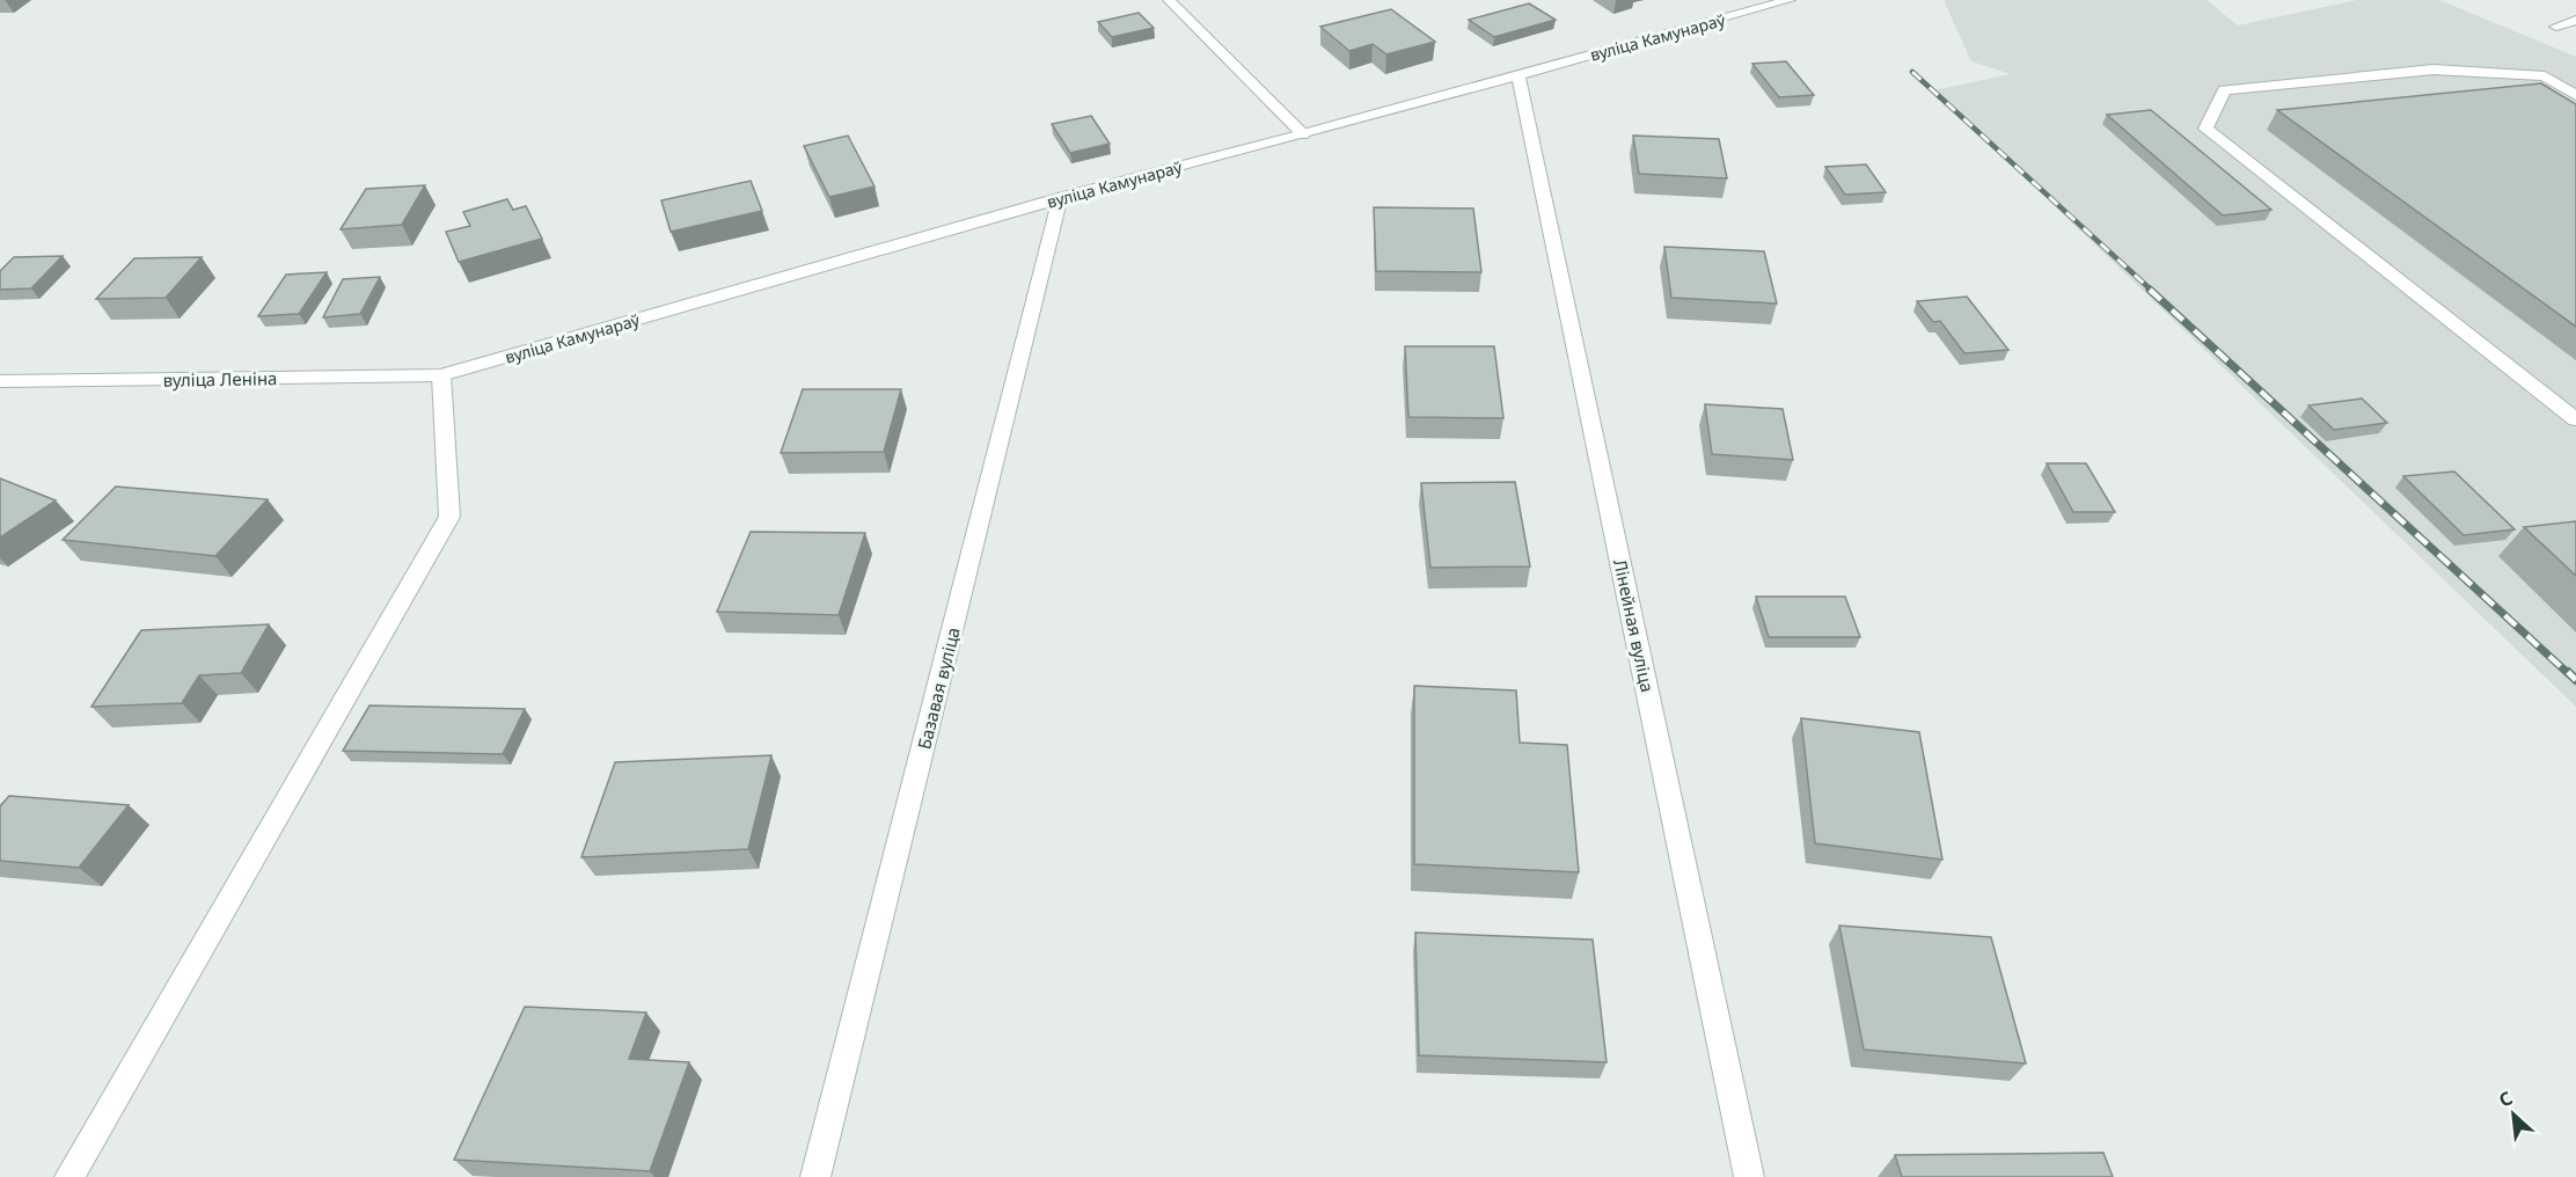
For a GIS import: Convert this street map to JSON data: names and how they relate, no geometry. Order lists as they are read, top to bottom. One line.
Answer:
{"streets":{"street":["вуліца Камунараў","вуліца Леніна","Лінейная вуліца","Базавая вуліца"]},"crossings":[["вуліца Камунараў","вуліца Леніна"],["вуліца Камунараў","Лінейная вуліца"],["вуліца Камунараў","Базавая вуліца"]],"north":"top left"}
